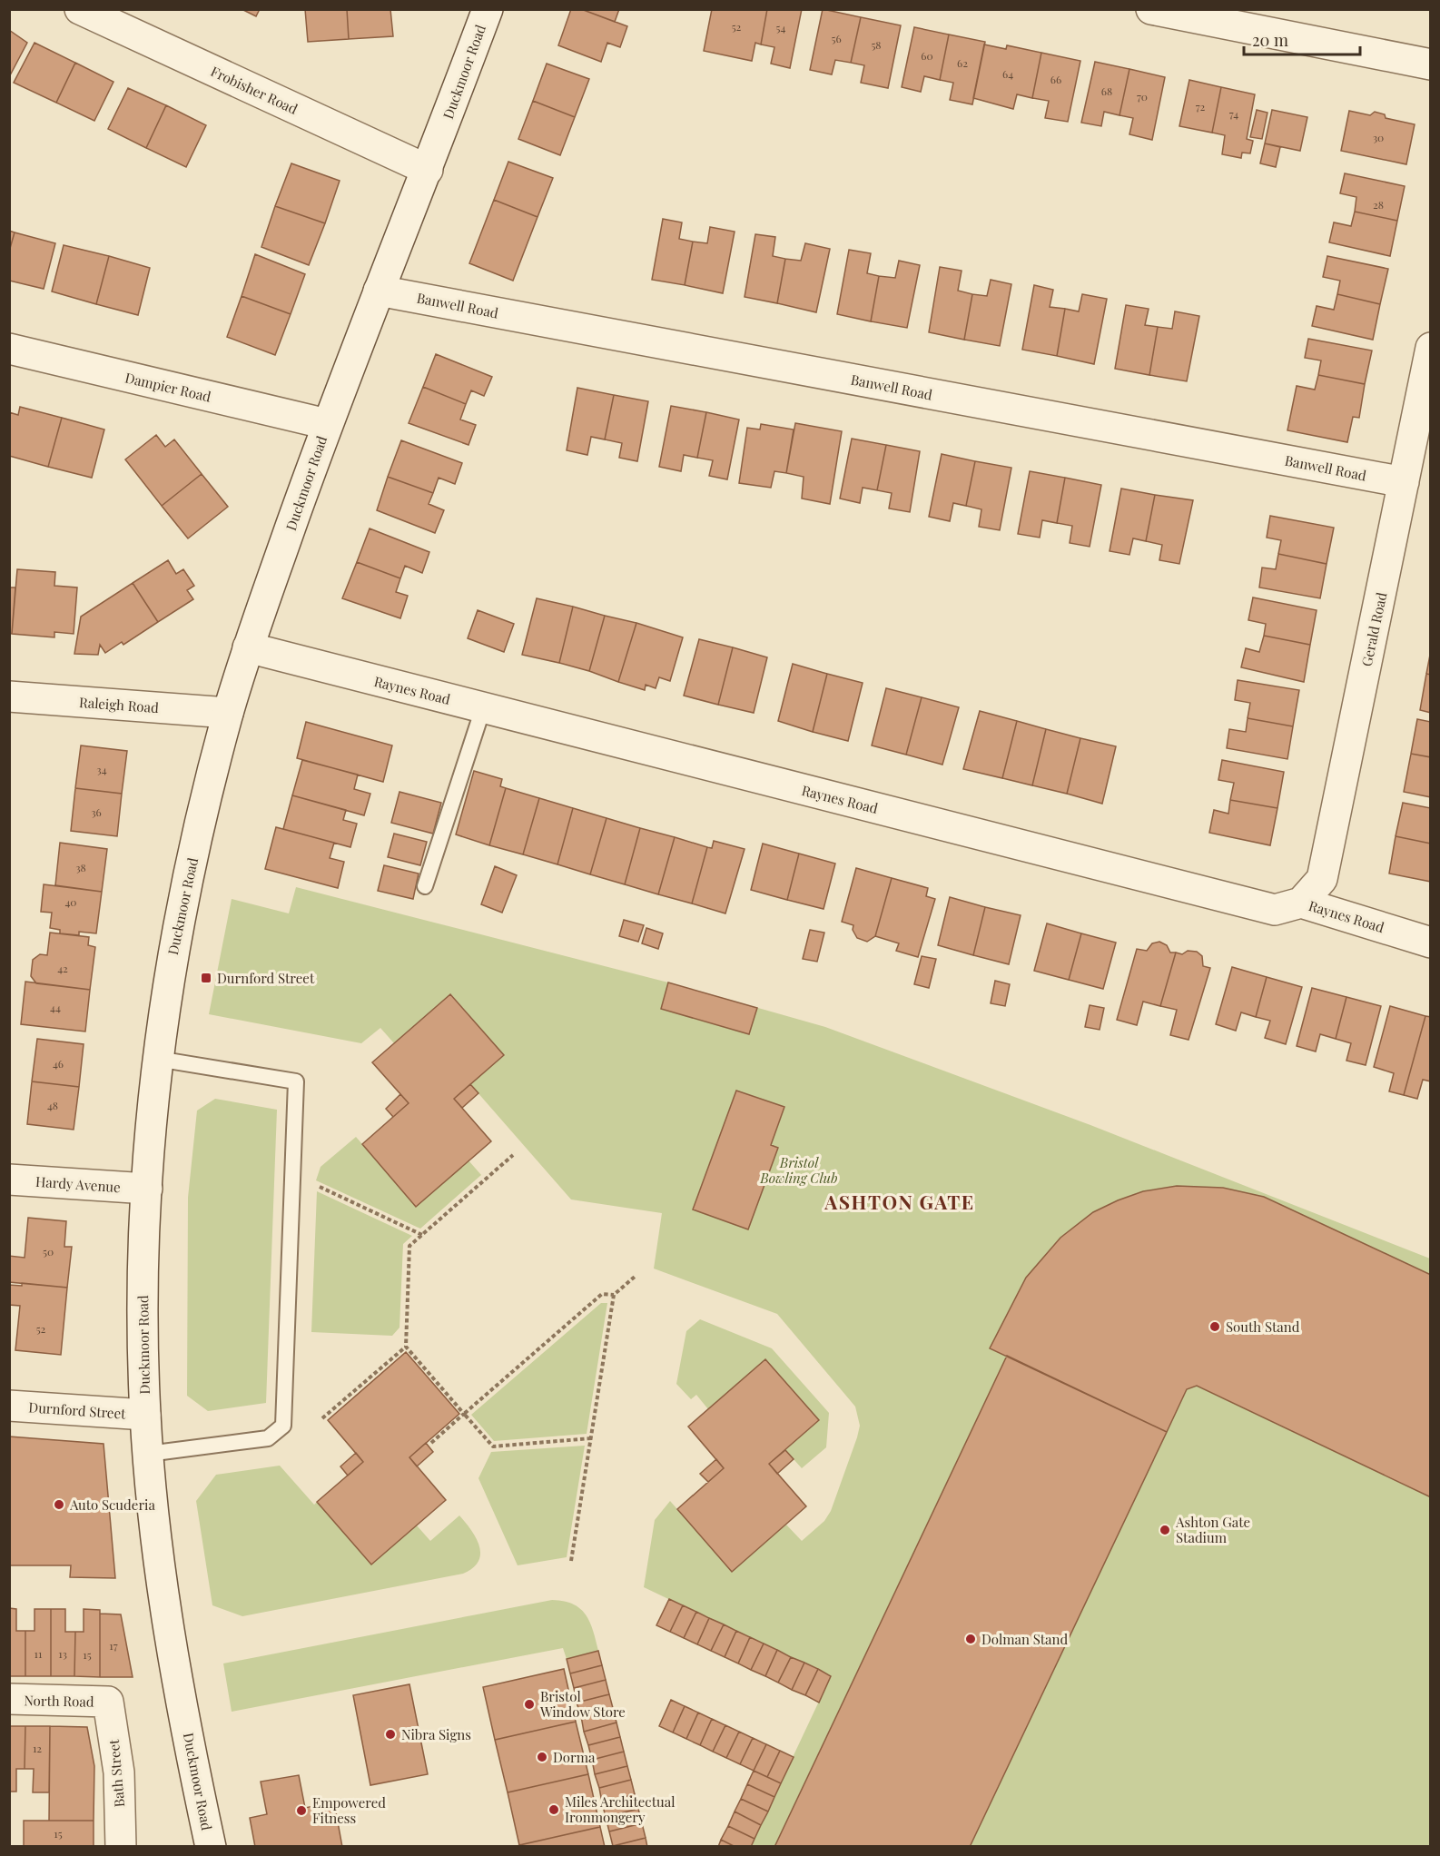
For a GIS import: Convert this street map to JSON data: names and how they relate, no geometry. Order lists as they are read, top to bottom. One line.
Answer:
{"streets":{"street":["Duckmoor Road","Frobisher Road","Banwell Road","Dampier Road","Gerald Road","Raynes Road","Raleigh Road","Hardy Avenue","Durnford Street","North Road","Bath Street"]},"crossings":[["Duckmoor Road","Frobisher Road"],["Duckmoor Road","Banwell Road"],["Duckmoor Road","Dampier Road"],["Duckmoor Road","Raynes Road"],["Duckmoor Road","Raleigh Road"],["Duckmoor Road","Hardy Avenue"],["Duckmoor Road","Durnford Street"],["Banwell Road","Gerald Road"],["Gerald Road","Raynes Road"],["North Road","Bath Street"]],"districts":["ASHTON GATE"],"parks":["Bristol Bowling Club"],"places":{"transit":["Durnford Street"],"other":["South Stand","Auto Scuderia","Ashton Gate Stadium","Dolman Stand","Bristol Window Store","Nibra Signs","Dorma","Miles Architectual Ironmongery","Empowered Fitness"]},"house_numbers":["52","54","56","58","60","62","64","66","68","70","72","74","30","28","34","36","38","40","42","44","46","48","50","52","17","11","13","15","12","15"],"scale_bar":"20 m"}
